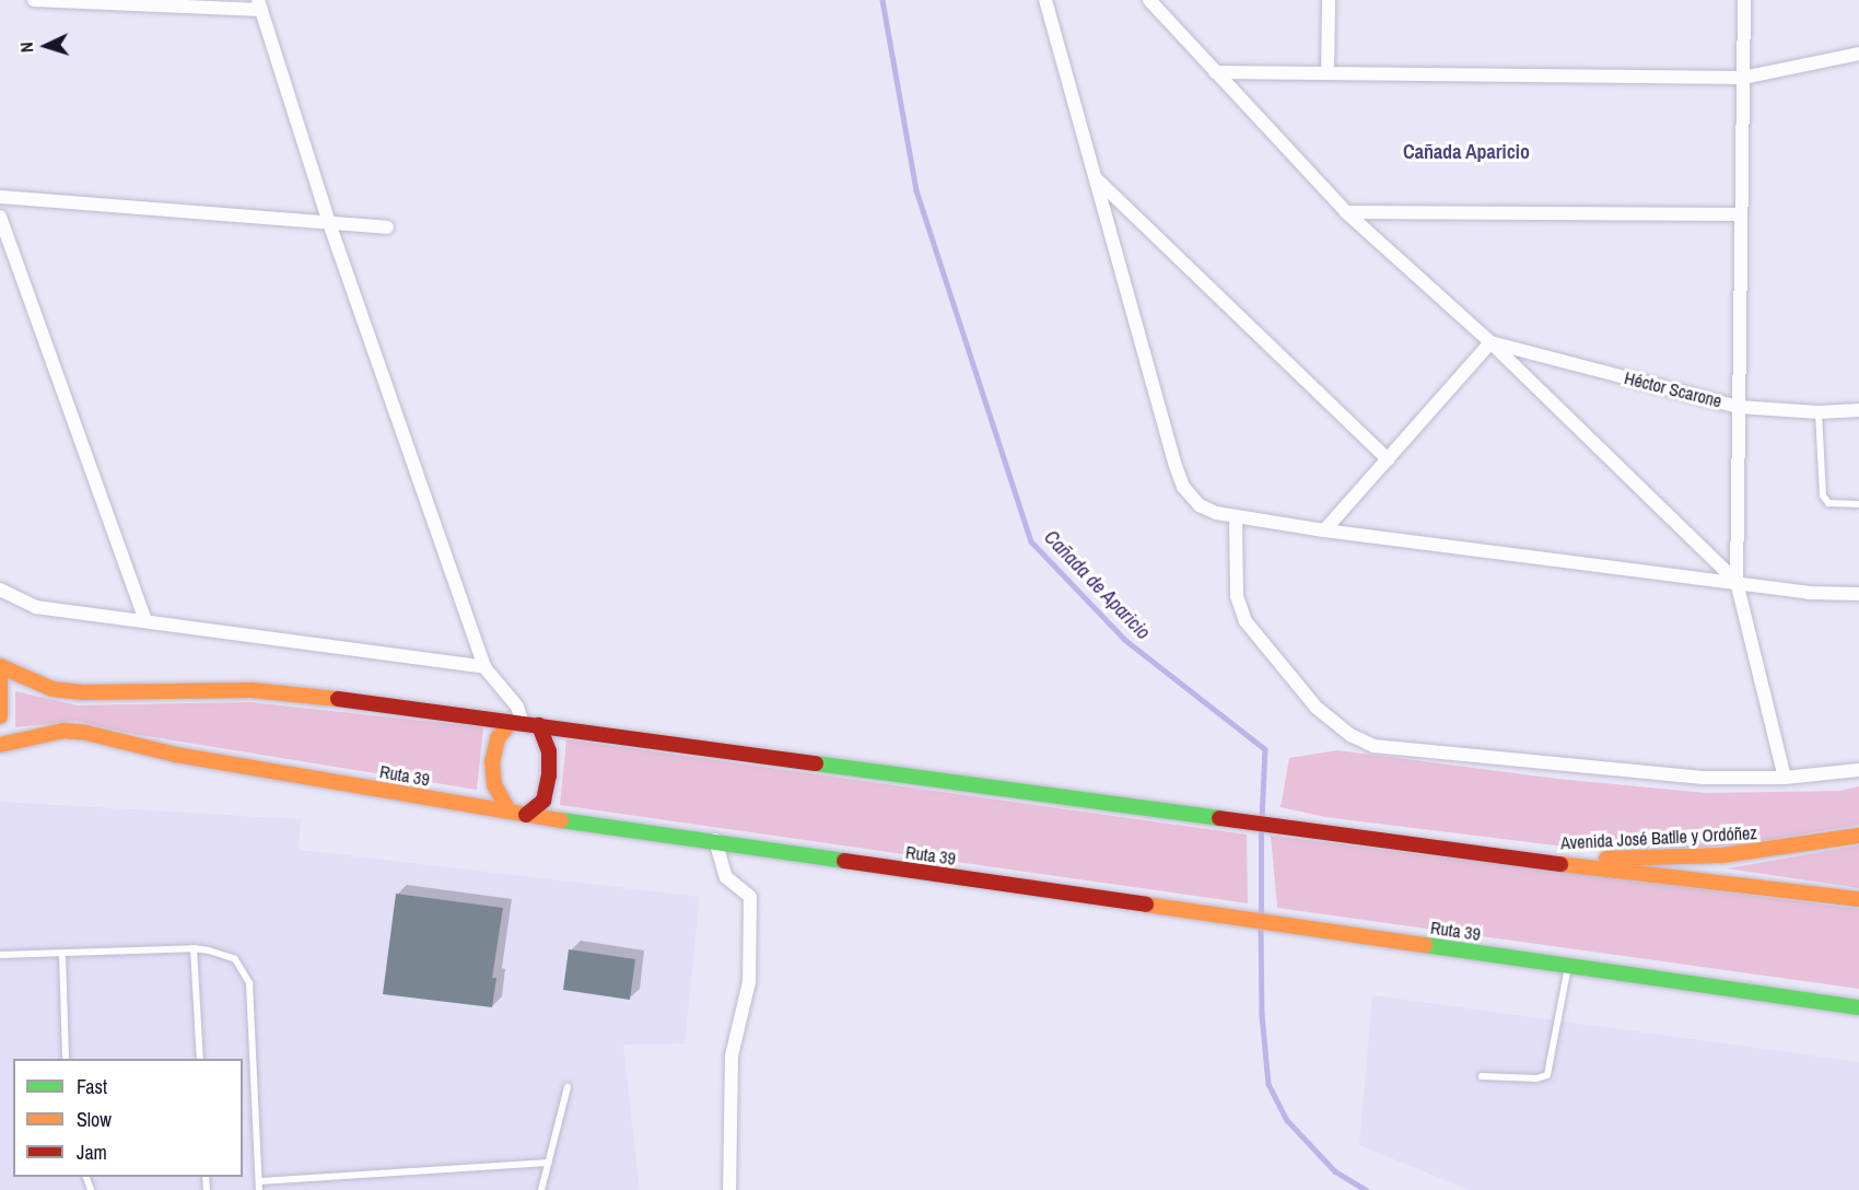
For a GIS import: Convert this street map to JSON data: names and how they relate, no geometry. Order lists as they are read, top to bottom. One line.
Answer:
{"streets":{"main road":["Ruta 39","Avenida José Batlle y Ordóñez"],"street":["Héctor Scarone"]},"districts":["Cañada Aparicio"],"water":["Cañada de Aparicio"],"legend":["Fast","Slow","Jam"],"north":"left"}
